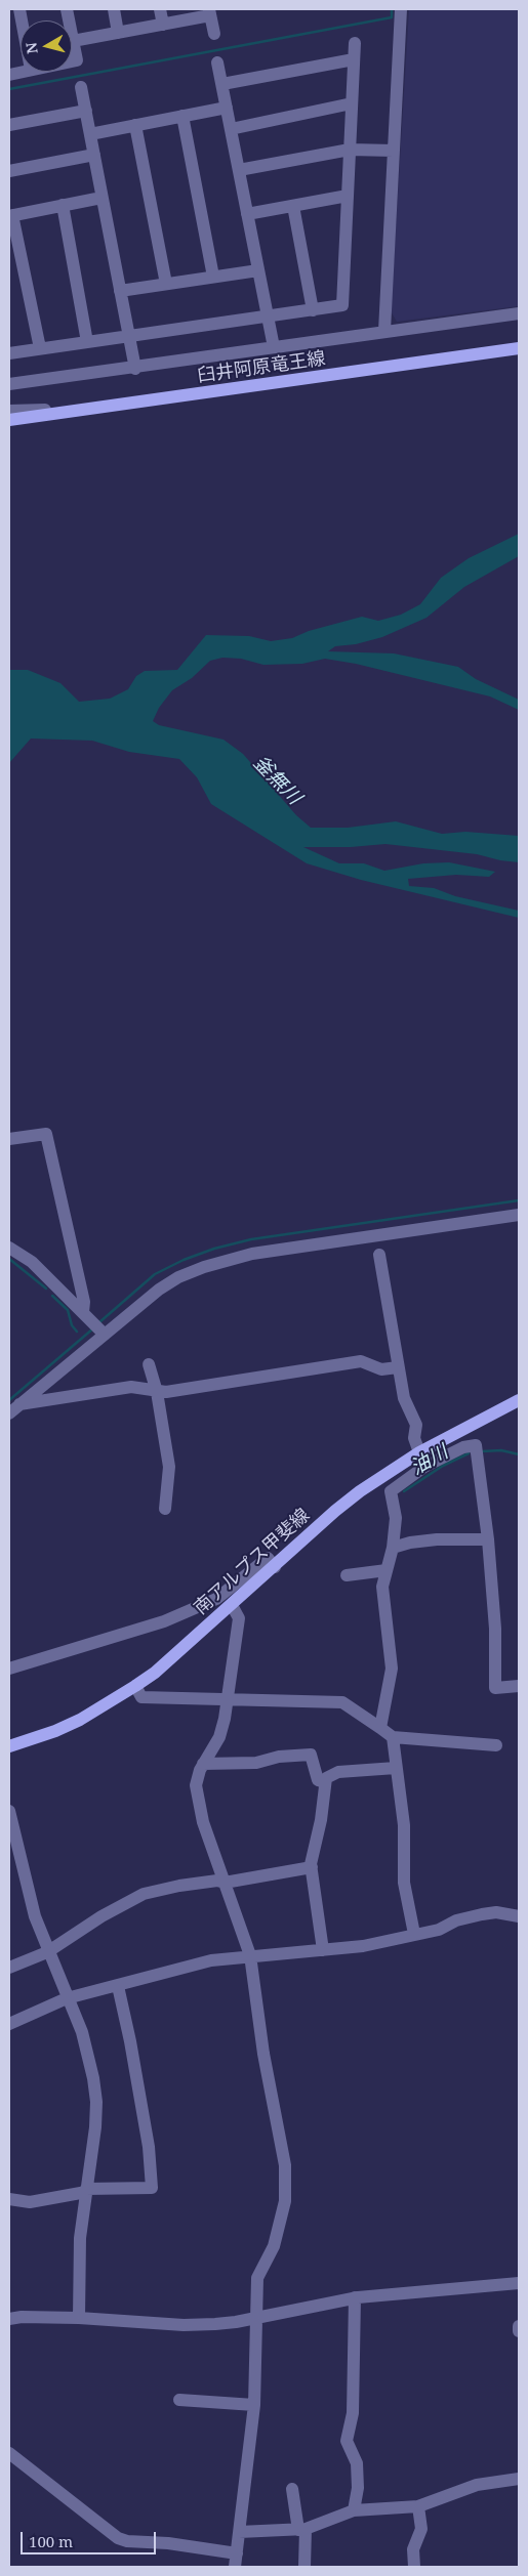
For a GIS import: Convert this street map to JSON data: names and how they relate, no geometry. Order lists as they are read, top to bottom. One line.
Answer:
{"streets":{"main road":["臼井阿原竜王線","南アルプス甲斐線"]},"water":["釜無川","油川"],"scale_bar":"100 m","north":"left"}
